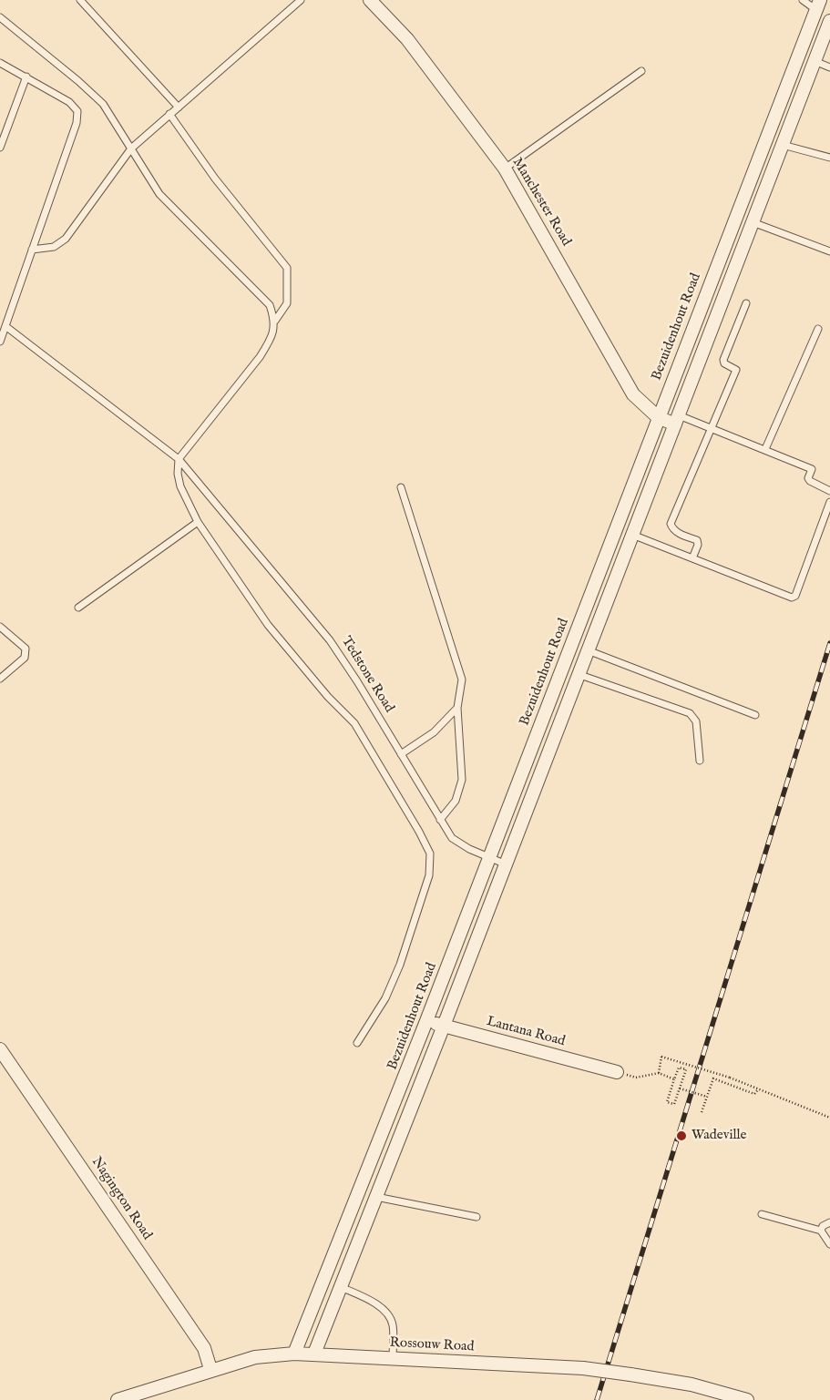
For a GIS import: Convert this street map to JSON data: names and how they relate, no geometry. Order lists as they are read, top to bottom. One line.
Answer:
{"streets":{"street":["Manchester Road","Bezuidenhout Road","Lantana Road","Nagington Road","Rossouw Road"],"lane":["Tedstone Road"]},"crossings":[["Manchester Road","Bezuidenhout Road"],["Bezuidenhout Road","Tedstone Road"],["Bezuidenhout Road","Lantana Road"],["Bezuidenhout Road","Rossouw Road"],["Nagington Road","Rossouw Road"]],"places":["Wadeville"]}
